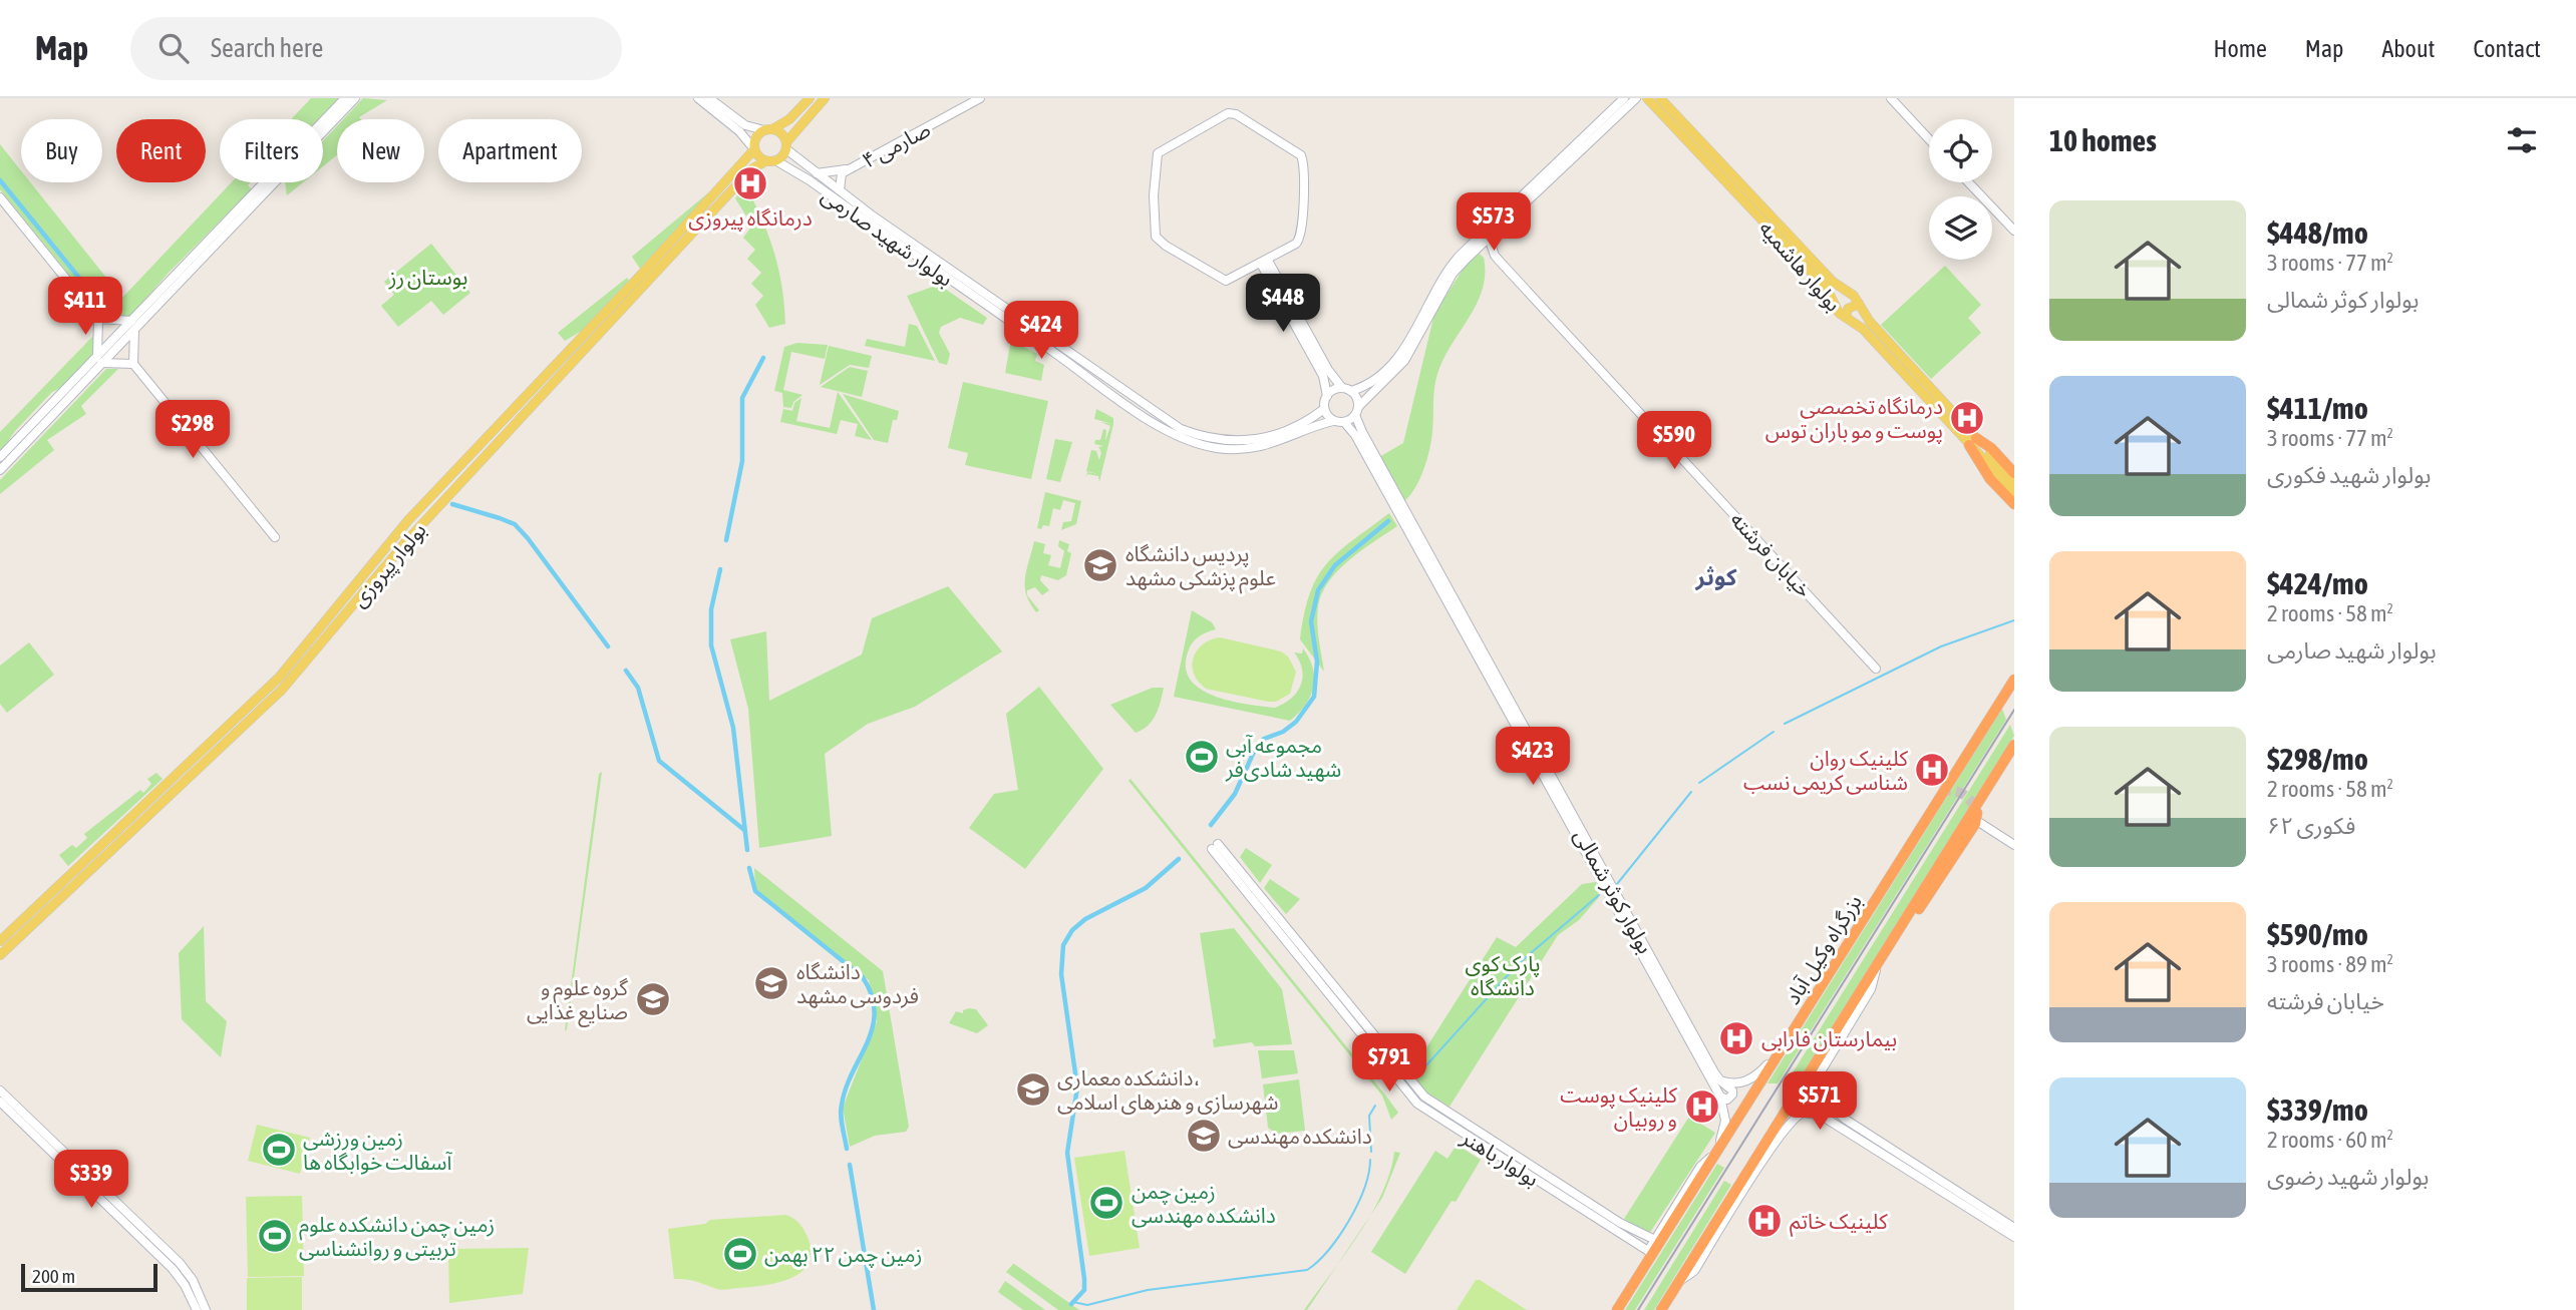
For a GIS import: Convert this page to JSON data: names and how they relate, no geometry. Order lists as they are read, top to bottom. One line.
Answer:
{"streets":{"highway":["بزرگراه وکیل آباد"],"main road":["بولوار هاشمیه","بولوار پیروزی"],"street":["صارمی ۴","بولوار شهید صارمی","خیابان فرشته","بولوار کوثر شمالی","بولوار باهنر"]},"crossings":[["بولوار شهید صارمی","بولوار پیروزی"],["بولوار شهید صارمی","بولوار کوثر شمالی"],["بولوار کوثر شمالی","بزرگراه وکیل آباد"]],"districts":["کوثر"],"parks":["بوستان رز","پارک کوی دانشگاه"],"places":{"hospital":["درمانگاه پیروزی","درمانگاه تخصصی پوست و مو باران توس","کلینیک روان شناسی کریمی نسب","بیمارستان فارابی","کلینیک پوست و روبیان","کلینیک خاتم"],"school or university":["پردیس دانشگاه علوم پزشکی مشهد","دانشگاه فردوسی مشهد","گروه علوم و صنایع غذایی","دانشکده معماری، شهرسازی و هنرهای اسلامی","دانشکده مهندسی"],"sports":["مجموعه آبی شهید شادی‌فر","زمین ورزشی آسفالت خوابگاه ها","زمین چمن دانشکده مهندسی","زمین چمن دانشکده علوم تربیتی و روانشناسی","زمین چمن ۲۲ بهمن"]},"scale_bar":"200 m","page":{"header":"Map","search":"Search here","nav":["Home","Map","About","Contact"],"heading":"10 homes","chip":["Buy","Rent","Filters","New","Apartment"],"list":[{"name":"$448/mo","note":"3 rooms · 77 m² · بولوار کوثر شمالی"},{"name":"$411/mo","note":"3 rooms · 77 m² · بولوار شهید فکوری"},{"name":"$424/mo","note":"2 rooms · 58 m² · بولوار شهید صارمی"},{"name":"$298/mo","note":"2 rooms · 58 m² · فکوری ۶۲"},{"name":"$590/mo","note":"3 rooms · 89 m² · خیابان فرشته"},{"name":"$339/mo","note":"2 rooms · 60 m² · بولوار شهید رضوی"}],"price":["$573","$448","$411","$424","$298","$590","$423","$791","$571","$339"],"scale":"200 m"}}
